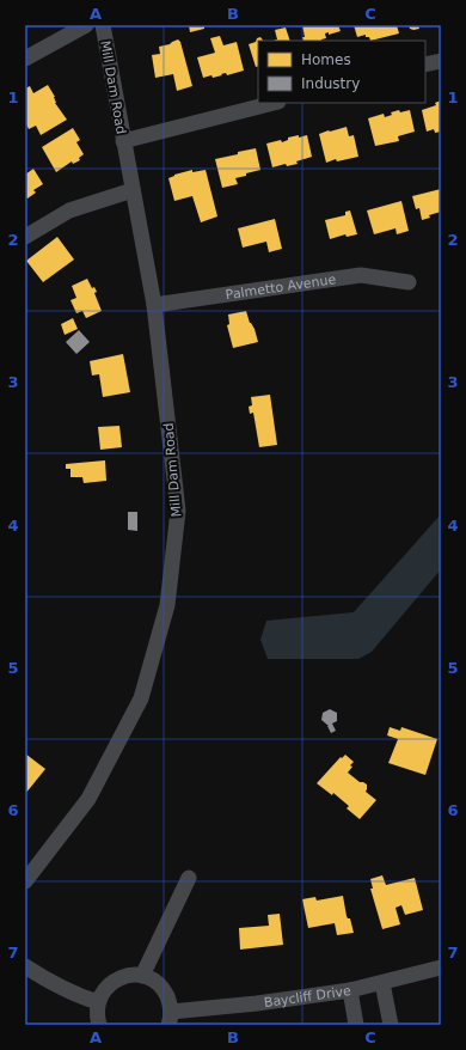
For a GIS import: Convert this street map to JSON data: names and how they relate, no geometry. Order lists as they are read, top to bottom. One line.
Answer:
{"streets":{"street":["Mill Dam Road","Palmetto Avenue","Baycliff Drive"]},"crossings":[["Mill Dam Road","Palmetto Avenue"]],"legend":["Homes","Industry"],"grid":{"columns":["A","B","C"],"rows":["1","2","3","4","5","6","7"]}}
